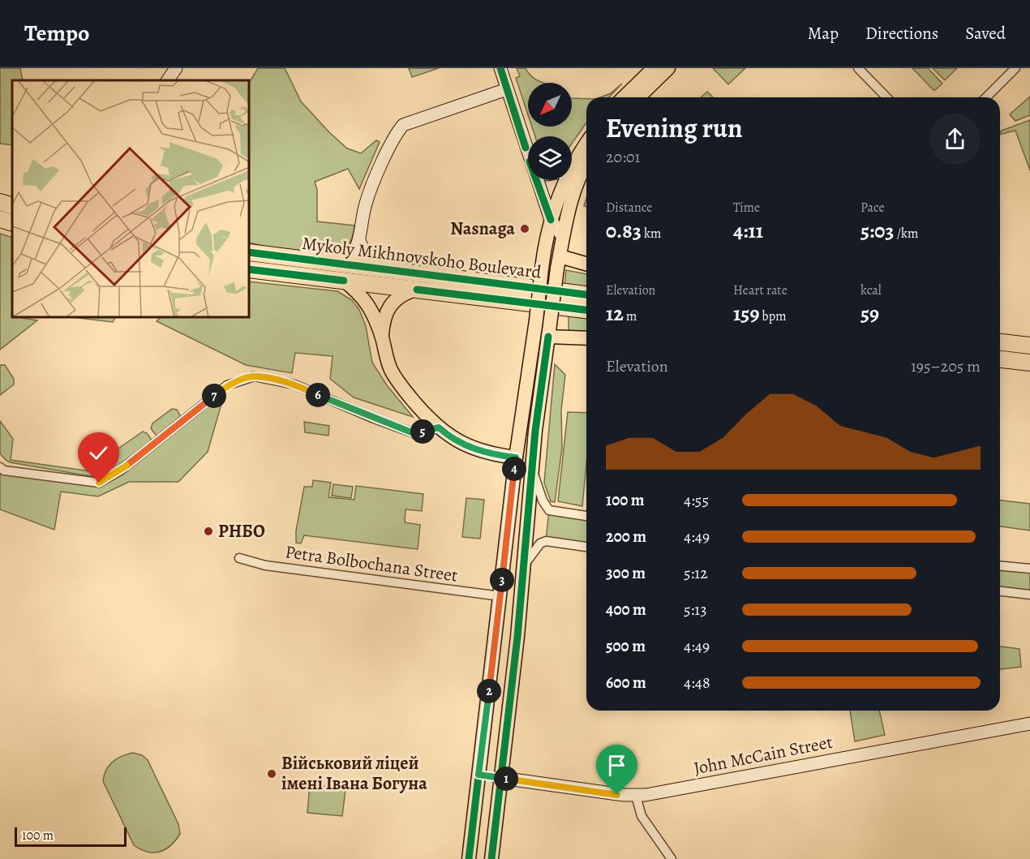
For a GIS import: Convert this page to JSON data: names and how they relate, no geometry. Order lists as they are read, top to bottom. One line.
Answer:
{"streets":{"highway":["Mykoly Mikhnovskoho Boulevard"],"street":["Petra Bolbochana Street","John McCain Street"]},"places":["Nasnaga","РНБО","Військовий ліцей імені Івана Богуна"],"scale_bar":"100 m","north":"bottom left","page":{"header":"Tempo","nav":["Map","Directions","Saved"],"heading":["Evening run","20:01"],"stats":[["Distance","0.83 km"],["Time","4:11"],["Pace","5:03 /km"],["Elevation","12 m"],["Heart rate","159 bpm"],["kcal","59"]],"chart":["Elevation","195–205 m"],"pins":["6","7","5","4","3","2","1"],"list":[{"name":"100 m","note":"4:55"},{"name":"200 m","note":"4:49"},{"name":"300 m","note":"5:12"},{"name":"400 m","note":"5:13"},{"name":"500 m","note":"4:49"},{"name":"600 m","note":"4:48"}],"scale":"100 m"}}
